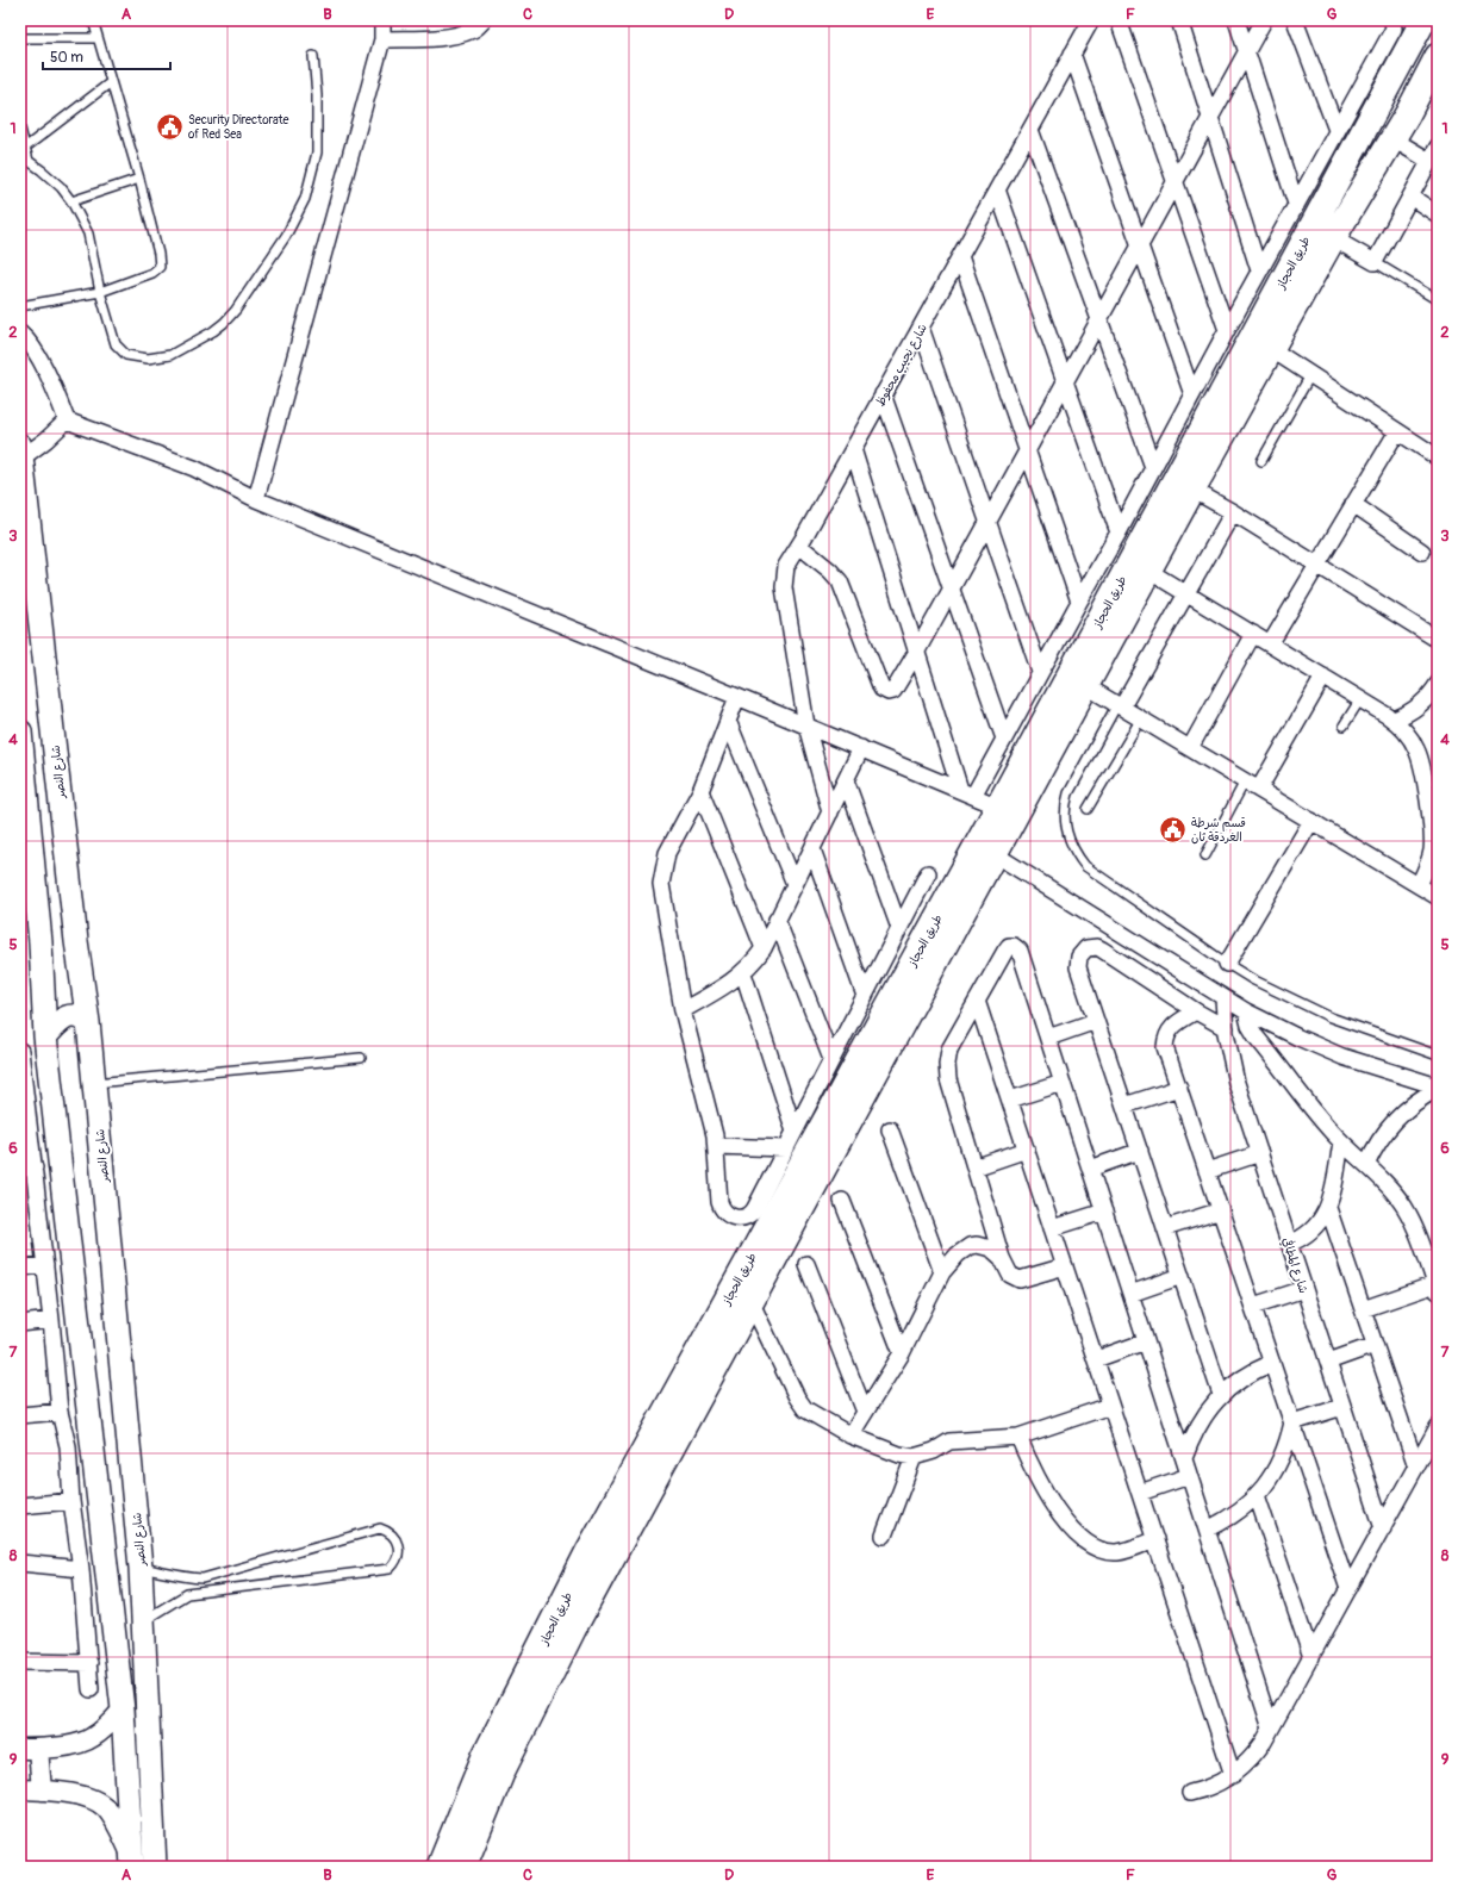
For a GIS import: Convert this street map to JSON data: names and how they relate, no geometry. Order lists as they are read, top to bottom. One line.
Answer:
{"streets":{"main road":["طريق الحجاز","شارع النصر"],"street":["شارع نجيب محفوظ","شارع المطافي"]},"places":{"public building":["Security Directorate of Red Sea","قسم شرطة الغردقة ثان"]},"scale_bar":"50 m","grid":{"columns":["A","B","C","D","E","F","G"],"rows":["1","2","3","4","5","6","7","8","9"]}}
